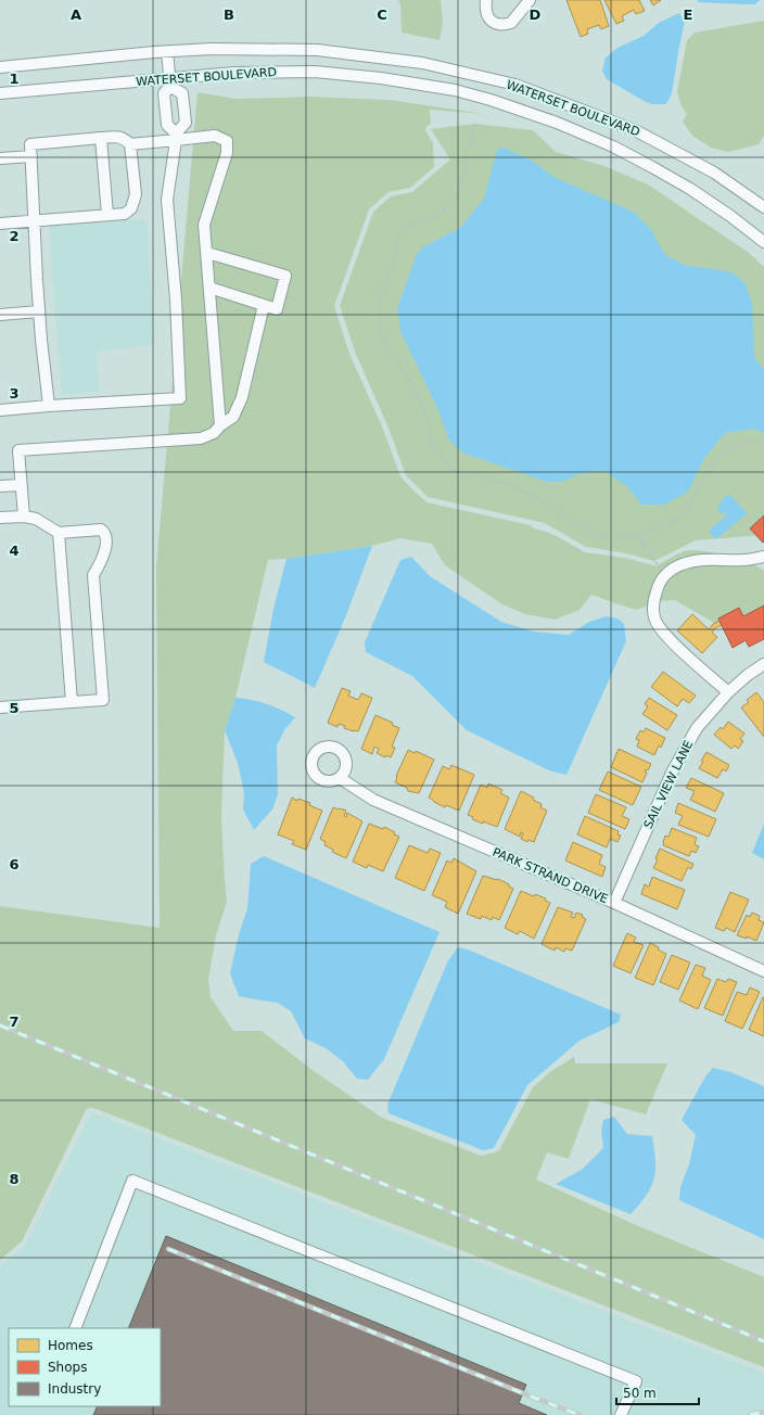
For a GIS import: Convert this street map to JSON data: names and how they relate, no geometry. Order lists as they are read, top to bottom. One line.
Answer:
{"streets":{"street":["WATERSET BOULEVARD","SAIL VIEW LANE","PARK STRAND DRIVE"]},"crossings":[["SAIL VIEW LANE","PARK STRAND DRIVE"]],"legend":["Homes","Shops","Industry"],"scale_bar":"50 m","grid":{"columns":["A","B","C","D","E"],"rows":["1","2","3","4","5","6","7","8"]}}
